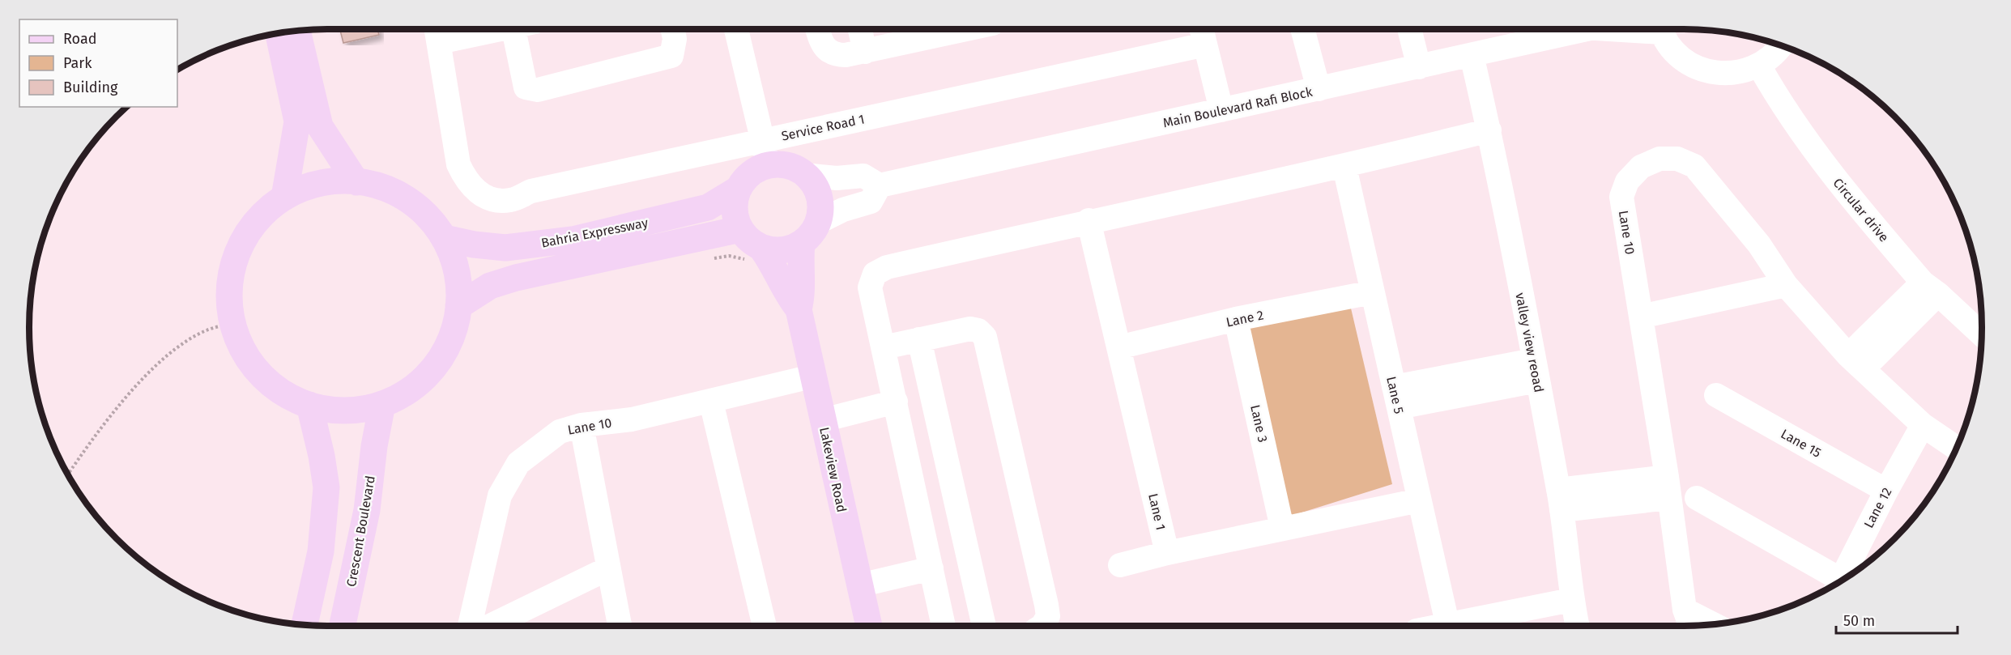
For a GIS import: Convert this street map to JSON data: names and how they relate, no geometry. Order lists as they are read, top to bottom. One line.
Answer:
{"streets":{"main road":["Bahria Expressway","Lakeview Road","Crescent Boulevard"],"street":["Main Boulevard Rafi Block","Service Road 1","Circular drive","Lane 10","Lane 2","valley view reoad","Lane 5","Lane 3","Lane 15","Lane 12","Lane 1"]},"crossings":[["Main Boulevard Rafi Block","Service Road 1"],["Main Boulevard Rafi Block","valley view reoad"],["Lane 10","Lakeview Road"],["Lane 10","Lane 12"],["Lane 2","Lane 5"],["Lane 2","Lane 3"],["Lane 2","Lane 1"],["Lane 15","Lane 12"]],"legend":["Road","Park","Building"],"scale_bar":"50 m"}
